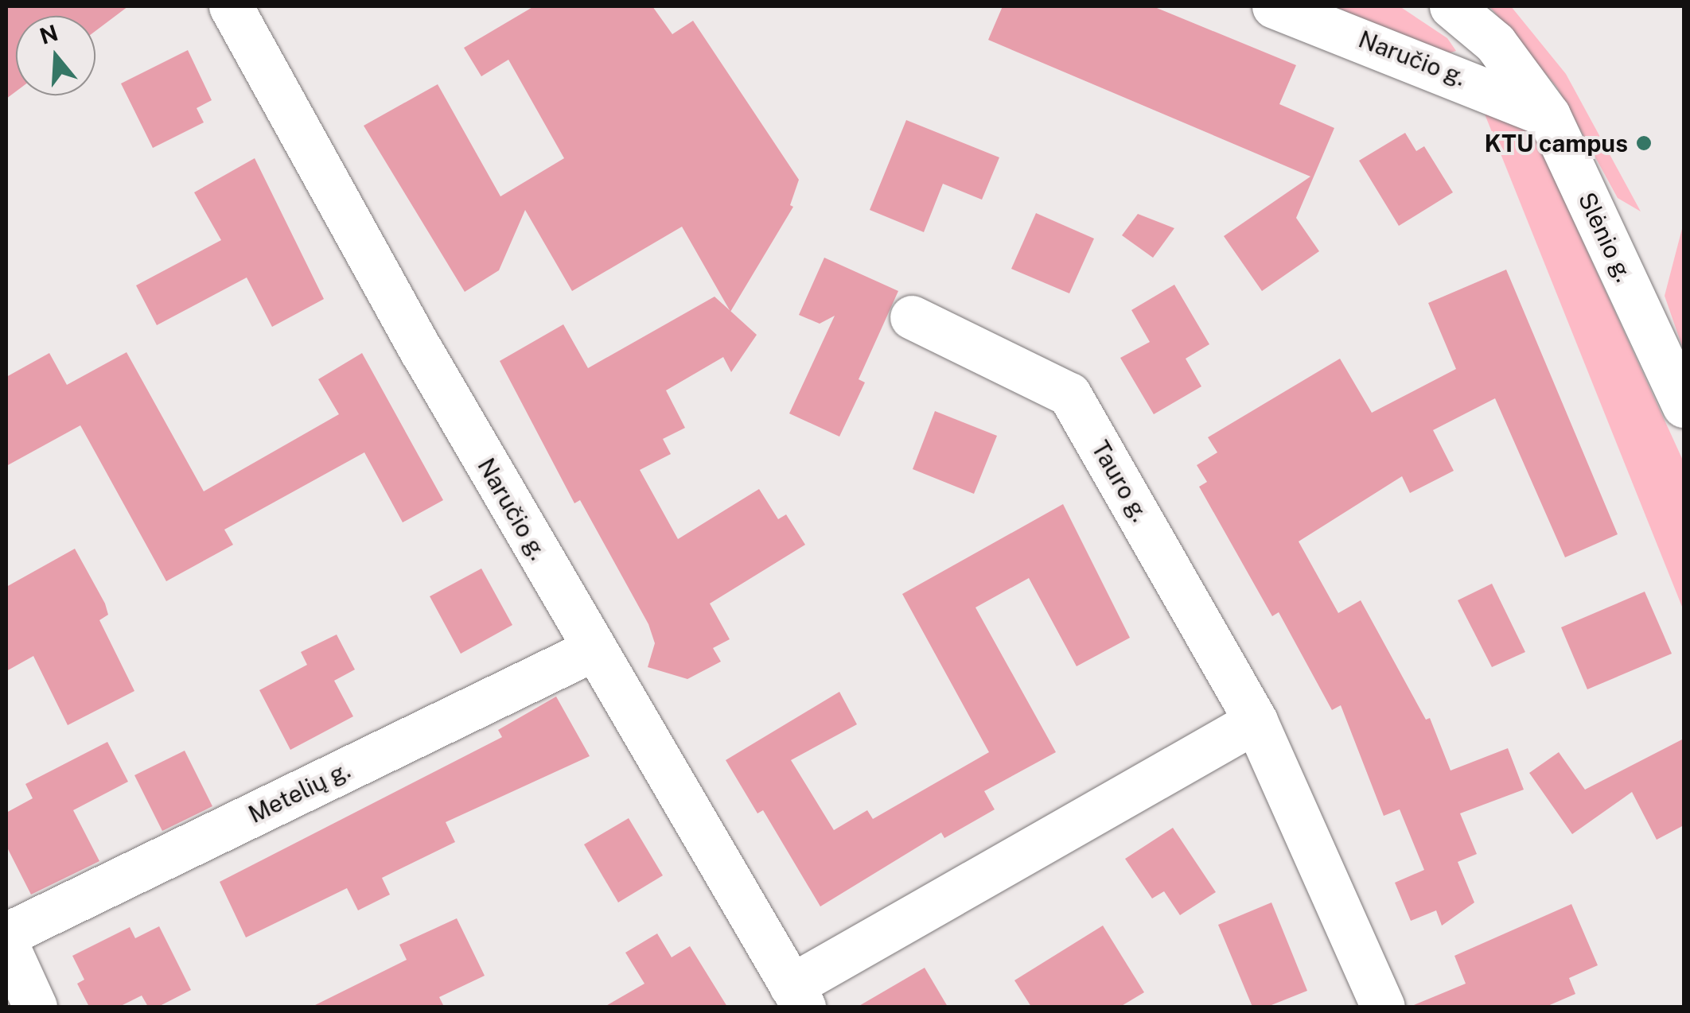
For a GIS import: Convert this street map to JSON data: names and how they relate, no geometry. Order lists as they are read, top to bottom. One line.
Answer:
{"streets":{"street":["Naručio g.","Slėnio g.","Tauro g.","Metelių g."]},"crossings":[["Naručio g.","Slėnio g."],["Naručio g.","Metelių g."]],"places":["KTU campus"],"north":"top"}
